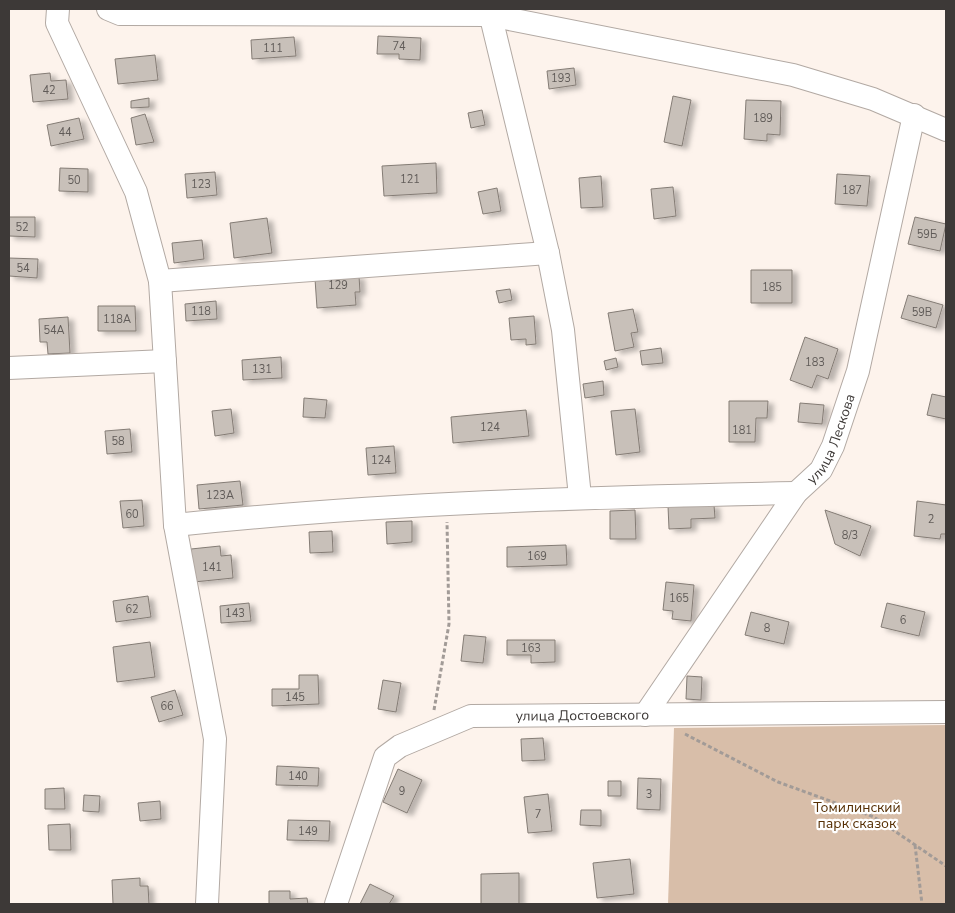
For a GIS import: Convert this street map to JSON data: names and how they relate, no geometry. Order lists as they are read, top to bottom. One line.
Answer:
{"streets":{"street":["улица Лескова","улица Достоевского"]},"crossings":[["улица Лескова","улица Достоевского"]],"parks":["Томилинский парк сказок"],"house_numbers":["74","111","193","42","189","44","121","50","123","187","52","59Б","54","129","185","118","59В","118А","54А","183","131","124","181","58","124","123А","60","2","8/3","169","141","165","62","143","6","8","163","145","66","140","9","3","7","149"]}
